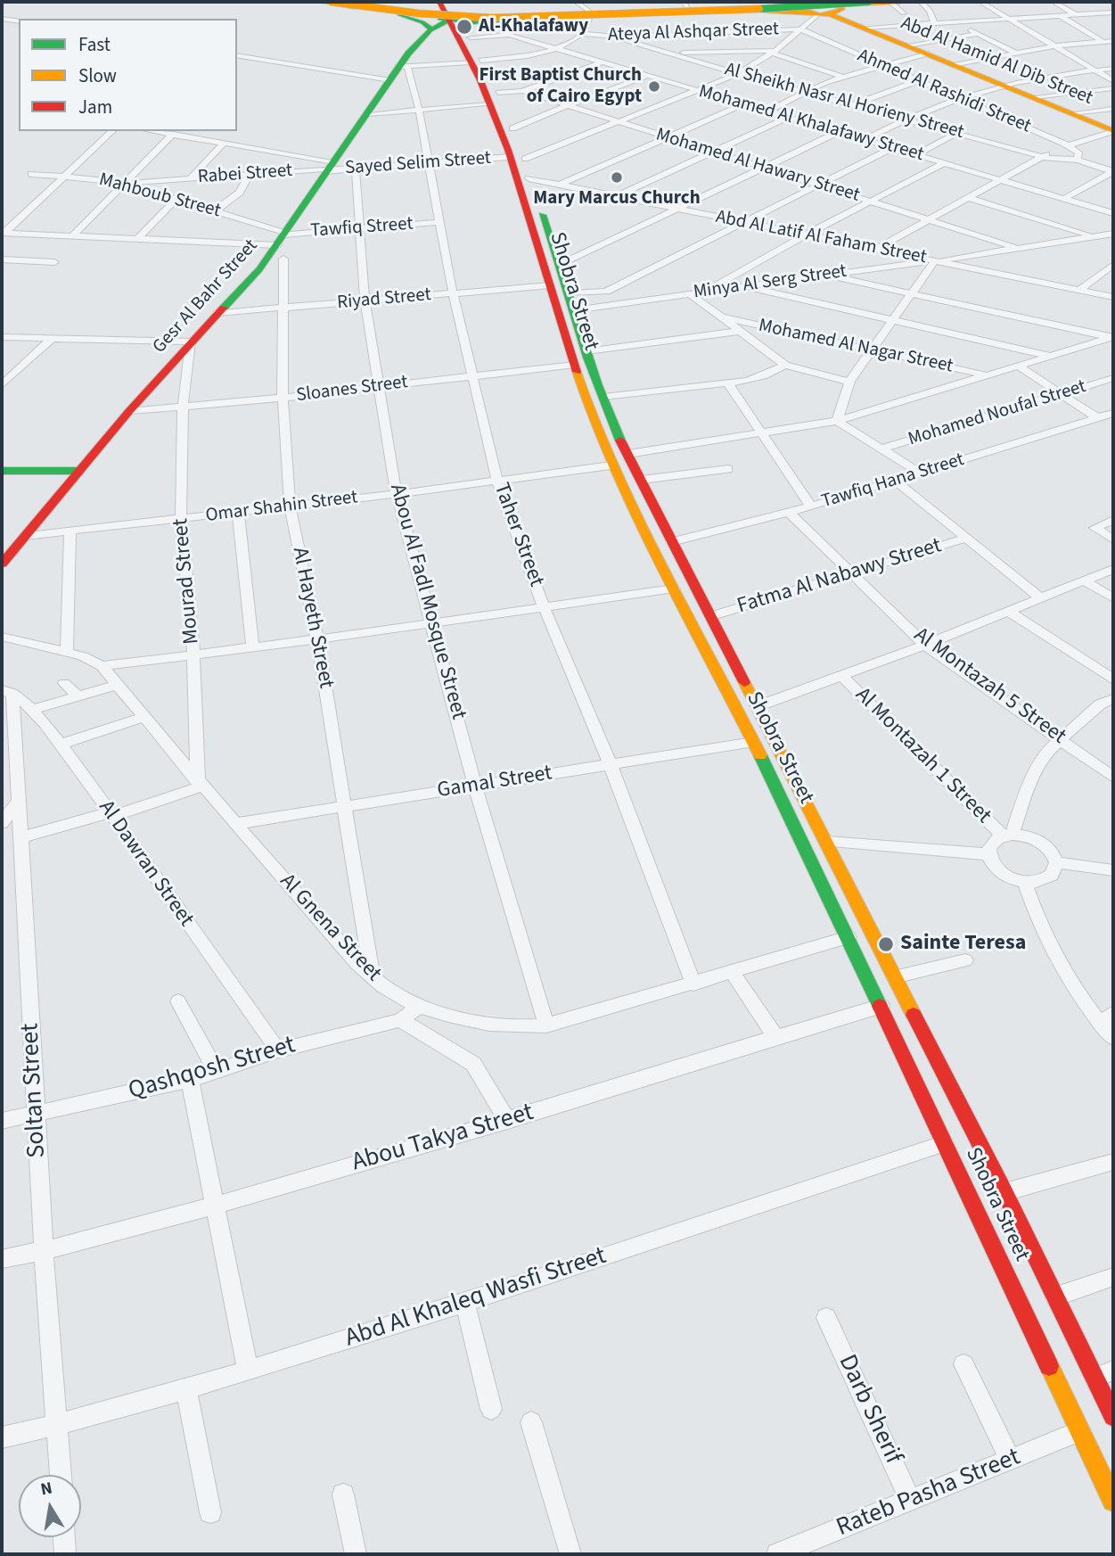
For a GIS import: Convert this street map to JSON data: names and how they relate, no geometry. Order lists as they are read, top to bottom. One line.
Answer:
{"streets":{"main road":["Abd Al Hamid Al Dib Street","Shobra Street","Gesr Al Bahr Street"],"street":["Ateya Al Ashqar Street","Ahmed Al Rashidi Street","Al Sheikh Nasr Al Horieny Street","Mohamed Al Khalafawy Street","Sayed Selim Street","Mohamed Al Hawary Street","Rabei Street","Mahboub Street","Tawfiq Street","Abd Al Latif Al Faham Street","Minya Al Serg Street","Riyad Street","Mohamed Al Nagar Street","Sloanes Street","Mohamed Noufal Street","Tawfiq Hana Street","Omar Shahin Street","Taher Street","Fatma Al Nabawy Street","Mourad Street","Abou Al Fadl Mosque Street","Al Hayeth Street","Al Montazah 5 Street","Al Montazah 1 Street","Gamal Street","Al Dawran Street","Al Gnena Street","Qashqosh Street","Soltan Street","Abou Takya Street","Abd Al Khaleq Wasfi Street","Darb Sherif","Rateb Pasha Street"]},"crossings":[["Ateya Al Ashqar Street","Ahmed Al Rashidi Street"],["Ateya Al Ashqar Street","Al Sheikh Nasr Al Horieny Street"],["Mohamed Al Khalafawy Street","Shobra Street"],["Sayed Selim Street","Rabei Street"],["Sayed Selim Street","Shobra Street"],["Sayed Selim Street","Gesr Al Bahr Street"],["Sayed Selim Street","Taher Street"],["Sayed Selim Street","Abou Al Fadl Mosque Street"],["Mohamed Al Hawary Street","Minya Al Serg Street"],["Mohamed Al Hawary Street","Shobra Street"],["Mohamed Al Hawary Street","Gesr Al Bahr Street"],["Mohamed Al Hawary Street","Taher Street"],["Rabei Street","Mahboub Street"],["Rabei Street","Gesr Al Bahr Street"],["Mahboub Street","Tawfiq Street"],["Mahboub Street","Gesr Al Bahr Street"],["Mahboub Street","Al Hayeth Street"],["Tawfiq Street","Gesr Al Bahr Street"],["Tawfiq Street","Taher Street"],["Tawfiq Street","Abou Al Fadl Mosque Street"],["Tawfiq Street","Al Hayeth Street"],["Abd Al Latif Al Faham Street","Minya Al Serg Street"],["Abd Al Latif Al Faham Street","Shobra Street"],["Minya Al Serg Street","Shobra Street"],["Shobra Street","Gesr Al Bahr Street"],["Shobra Street","Riyad Street"],["Shobra Street","Sloanes Street"],["Shobra Street","Tawfiq Hana Street"],["Shobra Street","Omar Shahin Street"],["Shobra Street","Fatma Al Nabawy Street"],["Shobra Street","Gamal Street"],["Shobra Street","Al Gnena Street"],["Shobra Street","Abou Takya Street"],["Shobra Street","Abd Al Khaleq Wasfi Street"],["Shobra Street","Rateb Pasha Street"],["Gesr Al Bahr Street","Riyad Street"],["Gesr Al Bahr Street","Sloanes Street"],["Gesr Al Bahr Street","Omar Shahin Street"],["Gesr Al Bahr Street","Taher Street"],["Gesr Al Bahr Street","Mourad Street"],["Gesr Al Bahr Street","Al Hayeth Street"],["Riyad Street","Taher Street"],["Riyad Street","Abou Al Fadl Mosque Street"],["Riyad Street","Al Hayeth Street"],["Sloanes Street","Taher Street"],["Sloanes Street","Mourad Street"],["Sloanes Street","Abou Al Fadl Mosque Street"],["Sloanes Street","Al Hayeth Street"],["Tawfiq Hana Street","Al Montazah 5 Street"],["Omar Shahin Street","Taher Street"],["Omar Shahin Street","Mourad Street"],["Omar Shahin Street","Abou Al Fadl Mosque Street"],["Omar Shahin Street","Al Hayeth Street"],["Taher Street","Gamal Street"],["Taher Street","Al Gnena Street"],["Fatma Al Nabawy Street","Al Montazah 5 Street"],["Mourad Street","Al Gnena Street"],["Abou Al Fadl Mosque Street","Gamal Street"],["Abou Al Fadl Mosque Street","Al Gnena Street"],["Al Hayeth Street","Gamal Street"],["Al Hayeth Street","Al Gnena Street"],["Gamal Street","Al Gnena Street"],["Al Dawran Street","Qashqosh Street"],["Al Dawran Street","Soltan Street"],["Al Gnena Street","Qashqosh Street"],["Qashqosh Street","Soltan Street"],["Soltan Street","Abou Takya Street"],["Soltan Street","Abd Al Khaleq Wasfi Street"],["Darb Sherif","Rateb Pasha Street"]],"places":["Al-Khalafawy","First Baptist Church of Cairo Egypt","Mary Marcus Church","Sainte Teresa"],"legend":["Fast","Slow","Jam"],"north":"top"}
